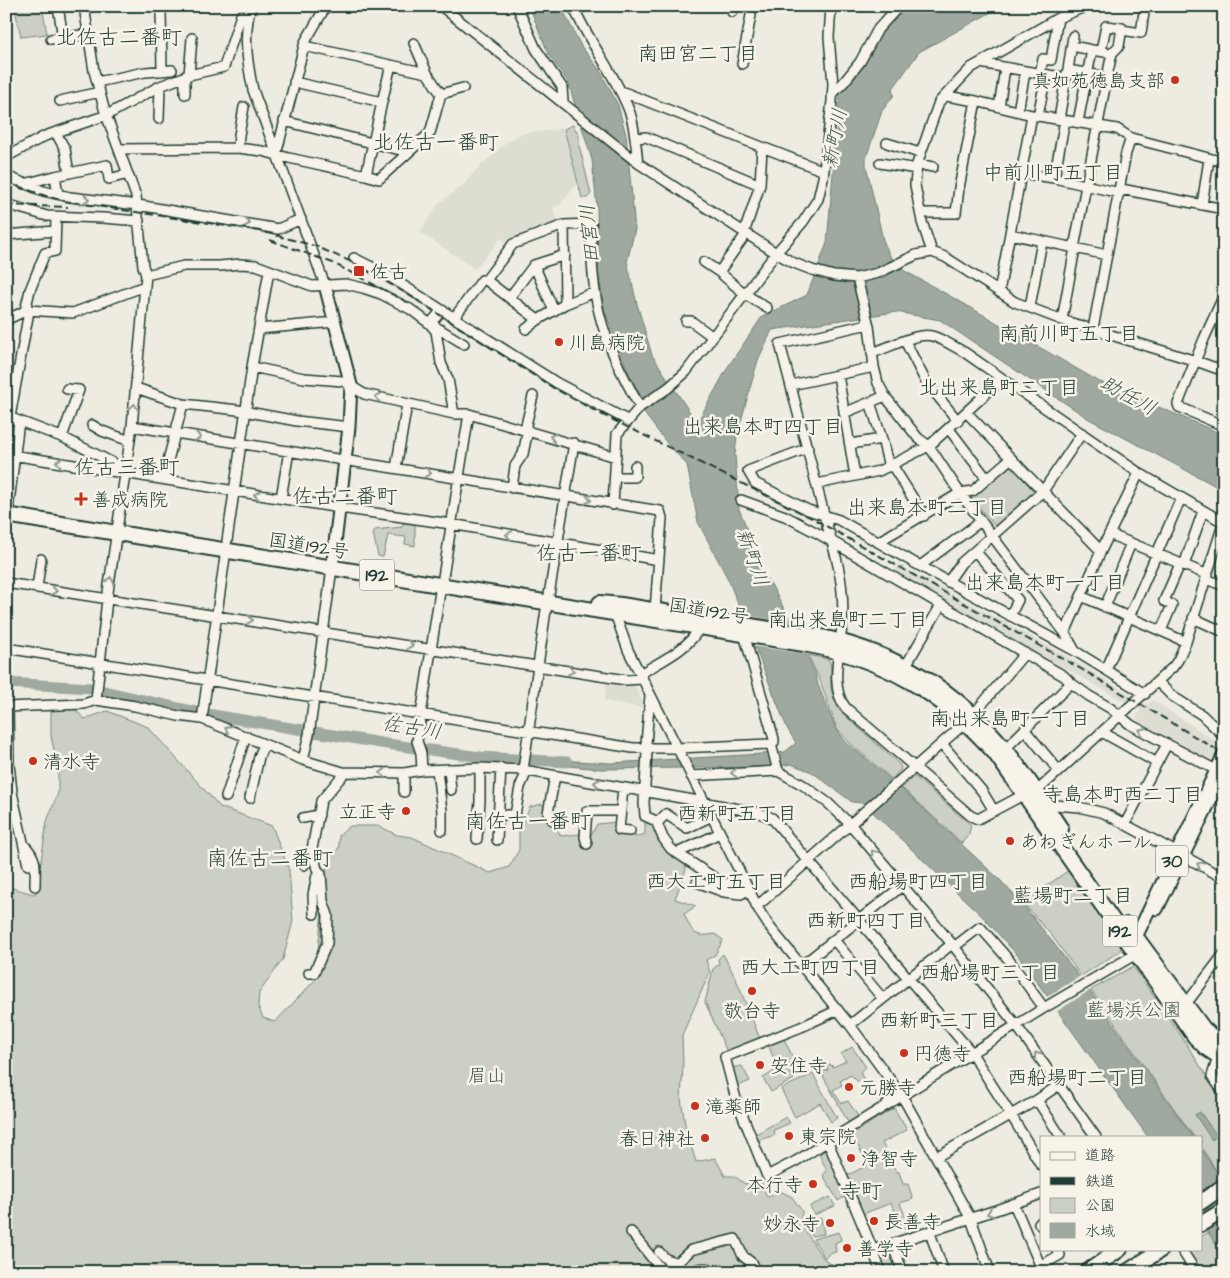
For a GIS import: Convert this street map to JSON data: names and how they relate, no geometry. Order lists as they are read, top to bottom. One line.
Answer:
{"streets":{"highway":["国道192号","192"],"main road":["30"]},"crossings":[["国道192号","30"]],"districts":["北佐古二番町","南田宮二丁目","北佐古一番町","中前川町五丁目","南前川町五丁目","北出来島町二丁目","出来島本町四丁目","佐古三番町","佐古二番町","出来島本町二丁目","佐古一番町","出来島本町一丁目","南出来島町二丁目","南出来島町一丁目","寺島本町西二丁目","西新町五丁目","南佐古一番町","南佐古二番町","西大工町五丁目","西船場町四丁目","藍場町二丁目","西新町四丁目","西大工町四丁目","西船場町三丁目","西新町三丁目","西船場町二丁目","寺町"],"water":["新町川","田宮川","助任川","佐古川"],"parks":["藍場浜公園","眉山"],"places":{"other":["真如苑徳島支部","川島病院","清水寺","立正寺","あわぎんホール","敬台寺","円徳寺","安住寺","元勝寺","滝薬師","東宗院","春日神社","浄智寺","本行寺","長善寺","妙永寺","善学寺"],"transit":["佐古"],"health":["善成病院"]},"legend":["道路","鉄道","公園","水域"]}
